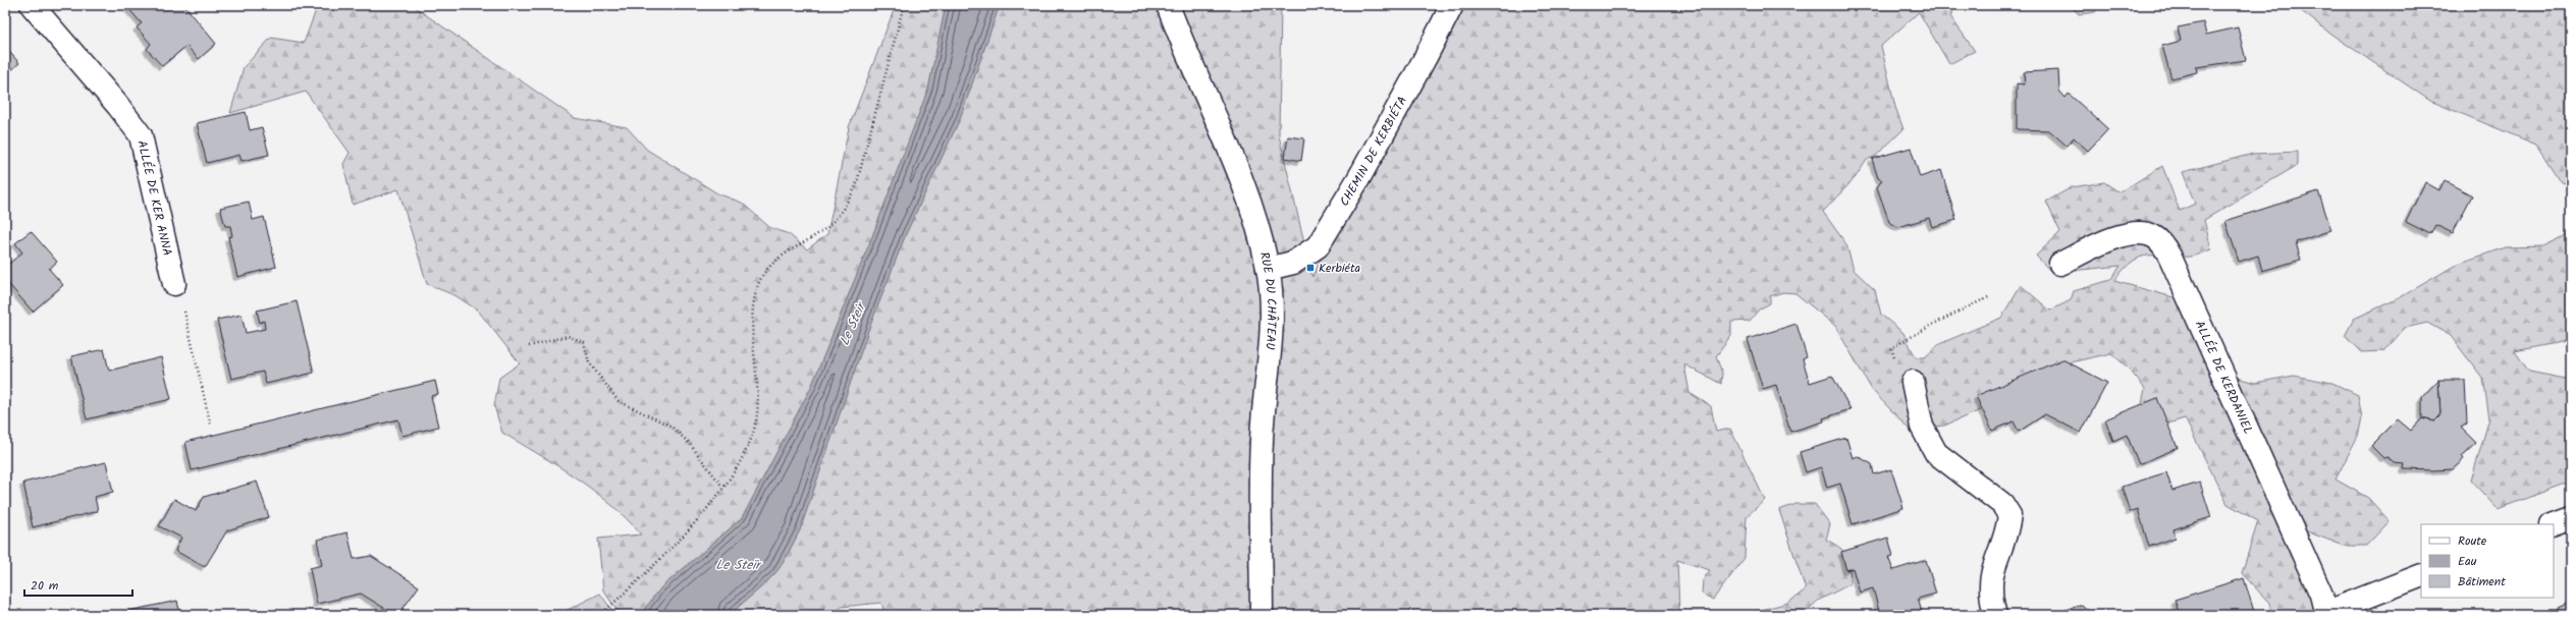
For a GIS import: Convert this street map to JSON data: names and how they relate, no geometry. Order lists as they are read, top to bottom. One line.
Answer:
{"streets":{"street":["CHEMIN DE KERBIÉTA","ALLÉE DE KER ANNA","RUE DU CHÂTEAU","ALLÉE DE KERDANIEL"]},"crossings":[["CHEMIN DE KERBIÉTA","RUE DU CHÂTEAU"]],"water":["Le Steir","Le Steïr"],"places":{"transit":["Kerbiéta"]},"legend":["Route","Eau","Bâtiment"],"scale_bar":"20 m"}
